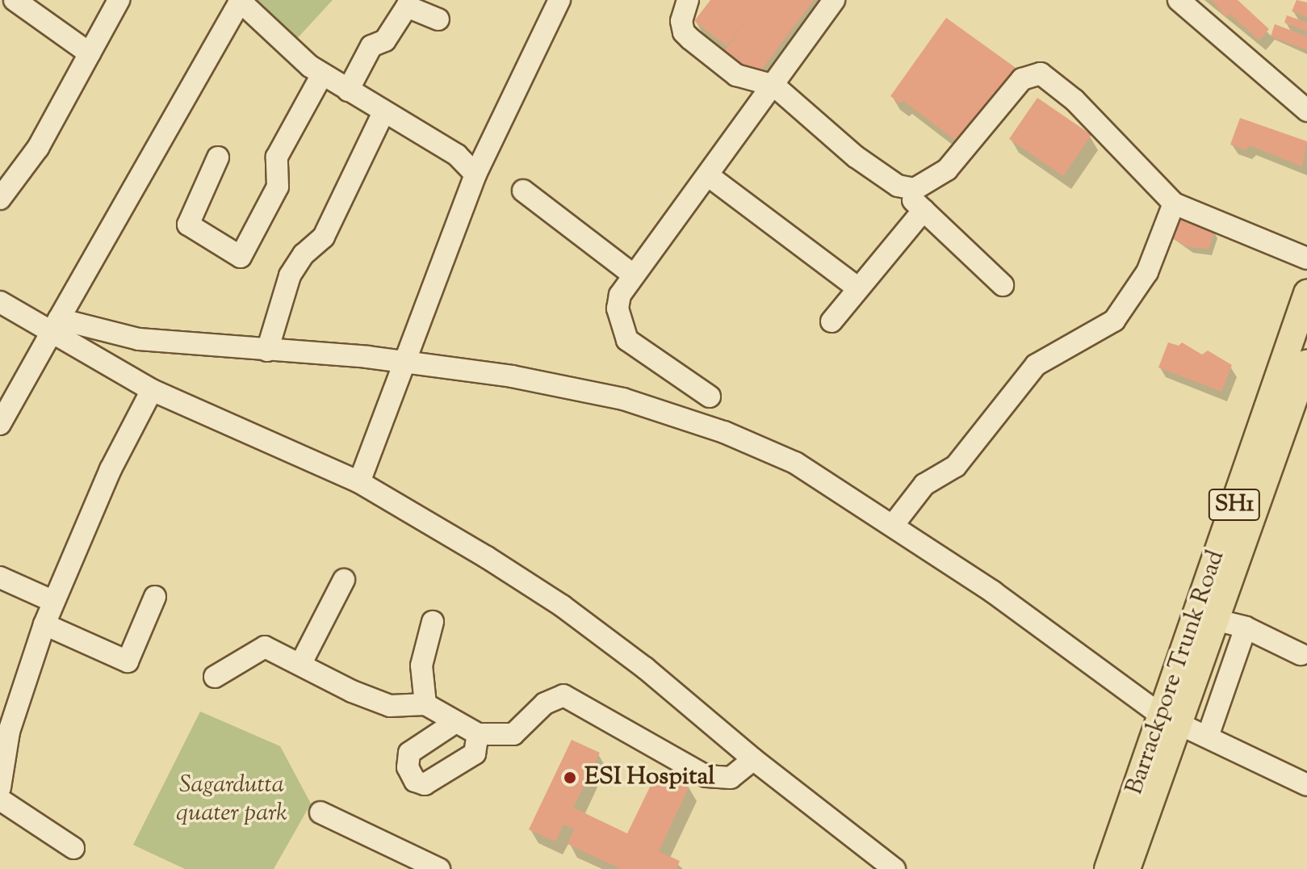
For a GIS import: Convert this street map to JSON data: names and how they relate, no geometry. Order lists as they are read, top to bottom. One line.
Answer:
{"streets":{"main road":["SH1","Barrackpore Trunk Road"]},"parks":["Sagardutta quater park"],"places":["ESI Hospital"]}
